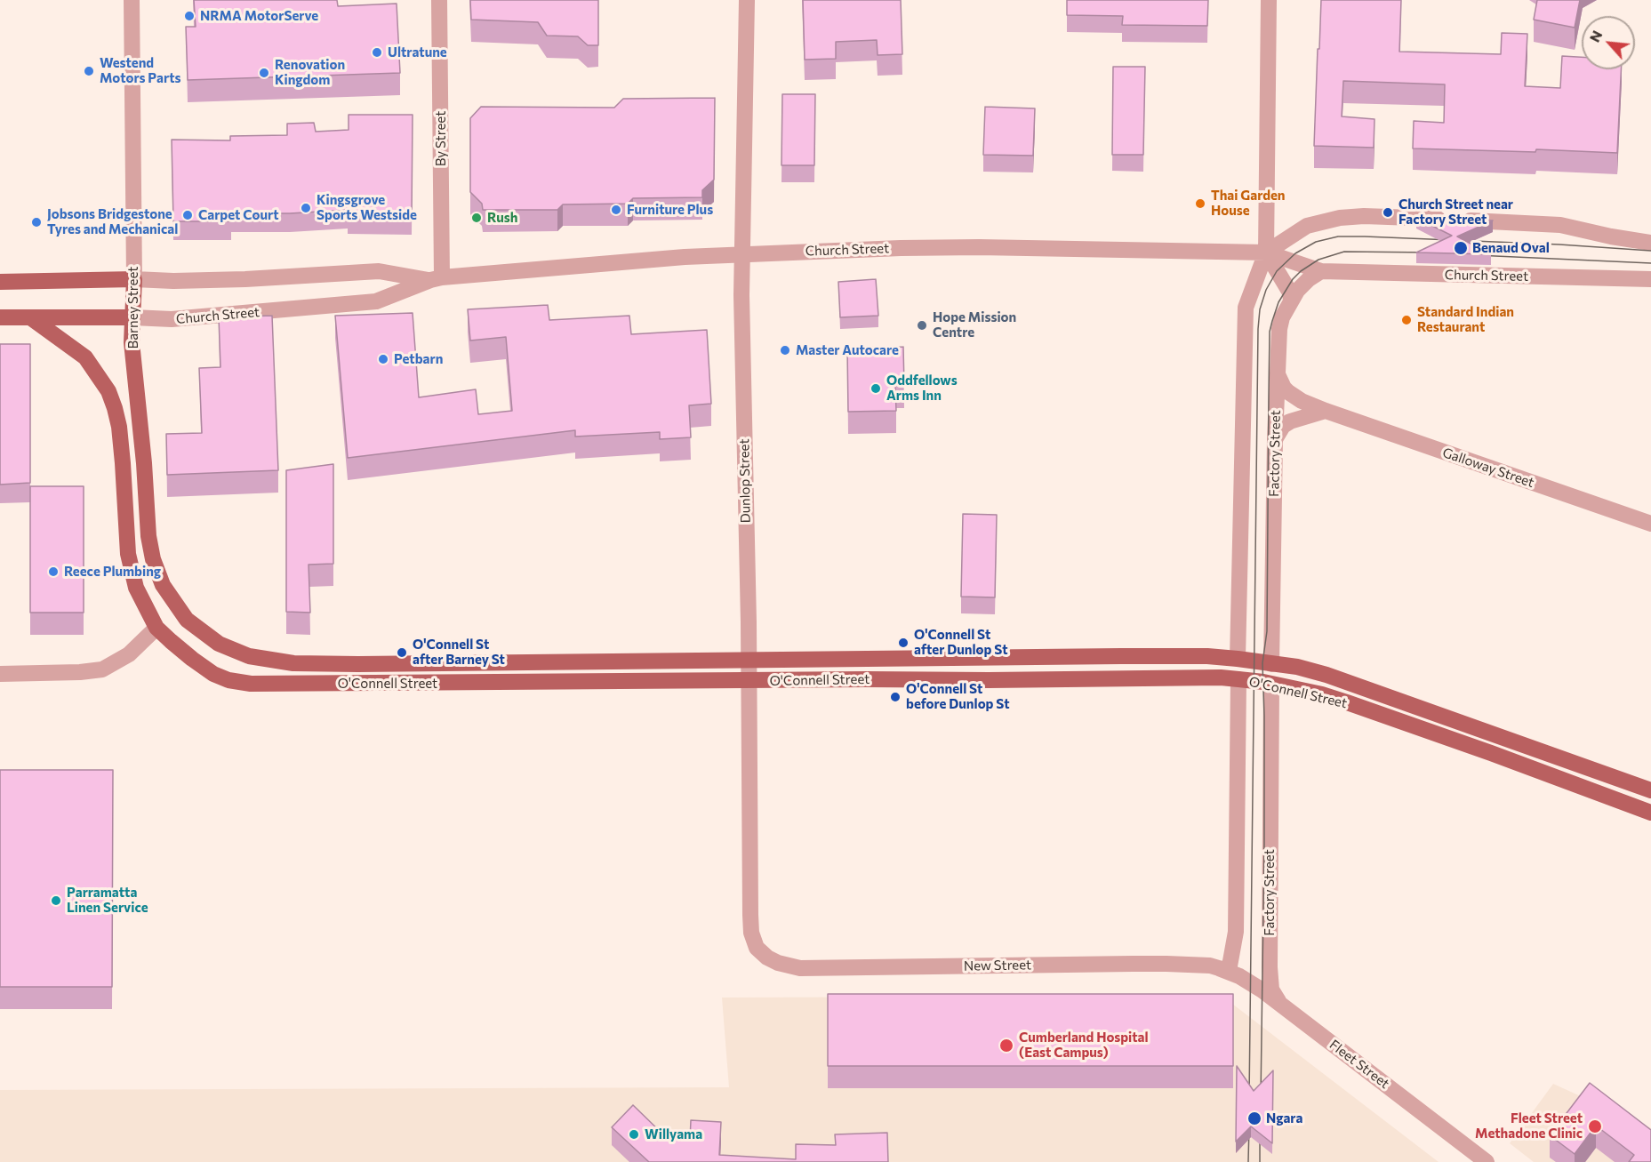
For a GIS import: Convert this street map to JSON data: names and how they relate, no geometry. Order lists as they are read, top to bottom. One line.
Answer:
{"streets":{"main road":["Church Street","Barney Street","O'Connell Street"],"street":["By Street","Factory Street","Galloway Street","Dunlop Street","New Street","Fleet Street"]},"crossings":[["By Street","Church Street"],["Church Street","Barney Street"],["Church Street","Dunlop Street"],["Barney Street","O'Connell Street"],["Factory Street","Galloway Street"],["Factory Street","O'Connell Street"],["Factory Street","Fleet Street"],["Dunlop Street","O'Connell Street"],["Dunlop Street","New Street"],["New Street","Fleet Street"]],"places":["NRMA MotorServe","Ultratune","Westend Motors Parts","Renovation Kingdom","Thai Garden House","Kingsgrove Sports Westside","Furniture Plus","Church Street near Factory Street","Carpet Court","Rush","Jobsons Bridgestone Tyres and Mechanical","Benaud Oval","Standard Indian Restaurant","Hope Mission Centre","Master Autocare","Petbarn","Oddfellows Arms Inn","Reece Plumbing","O'Connell St after Dunlop St","O'Connell St after Barney St","O'Connell St before Dunlop St","Parramatta Linen Service","Cumberland Hospital (East Campus)","Ngara","Fleet Street Methadone Clinic","Willyama"],"north":"top left"}
